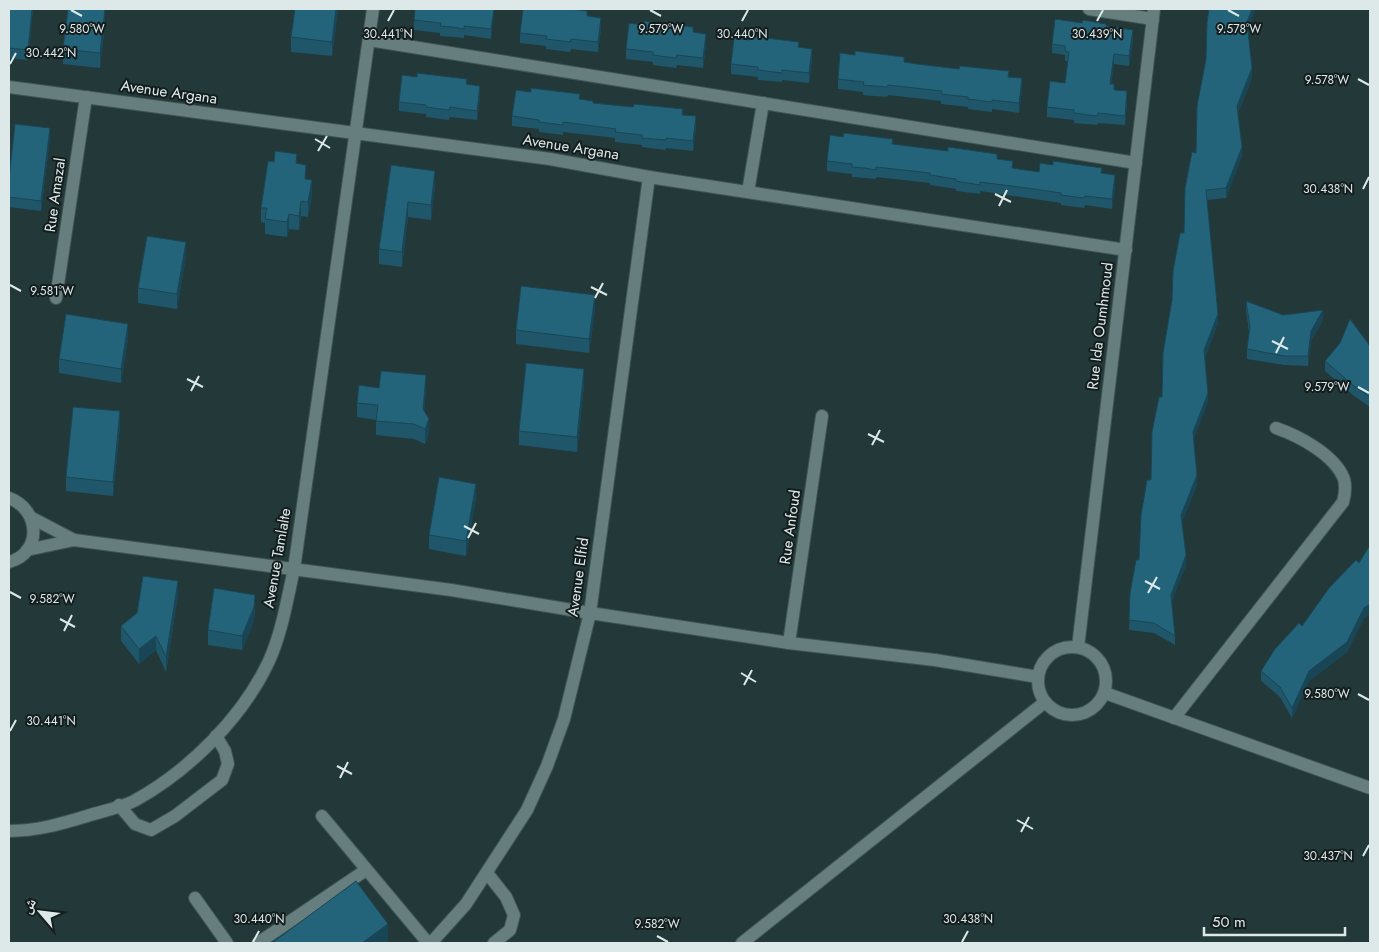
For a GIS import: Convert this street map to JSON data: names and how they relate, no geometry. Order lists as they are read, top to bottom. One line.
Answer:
{"streets":{"street":["Avenue Argana","Rue Amazal","Rue Ida Oumhmoud","Rue Anfoud","Avenue Tamlalte","Avenue Elfid"]},"crossings":[["Avenue Argana","Rue Amazal"],["Avenue Argana","Rue Ida Oumhmoud"],["Avenue Argana","Avenue Tamlalte"],["Avenue Argana","Avenue Elfid"]],"scale_bar":"50 m","north":"top left","coordinates":["9.580°W","9.579°W","9.578°W","30.441°N","30.440°N","30.439°N","30.442°N","30.438°N","9.581°W","9.582°W","30.437°N"]}
